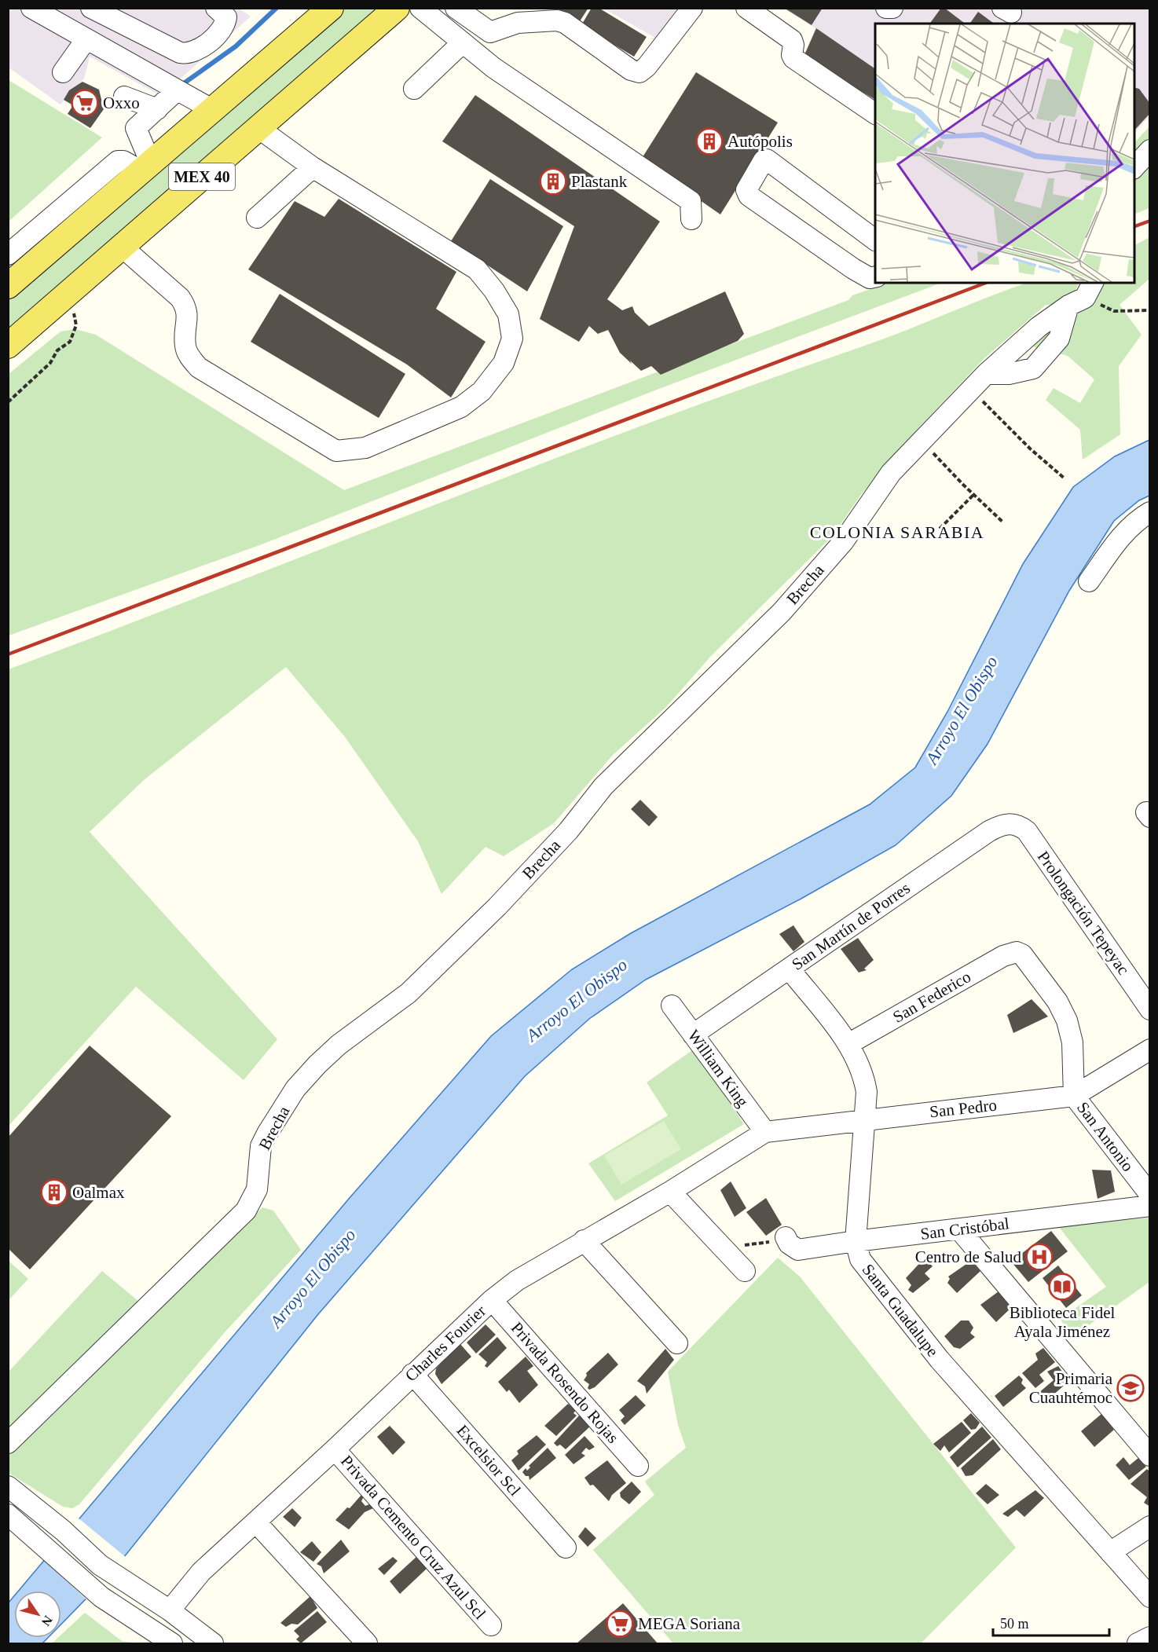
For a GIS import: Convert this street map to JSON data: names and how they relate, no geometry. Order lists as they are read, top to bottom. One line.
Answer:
{"streets":{"main road":["MEX 40"],"street":["Brecha","Prolongación Tepeyac","San Martín de Porres","San Federico","William King","San Pedro","San Antonio","San Cristóbal","Santa Guadalupe","Charles Fourier","Privada Rosendo Rojas","Excelsior Scl","Privada Cemento Cruz Azul Scl"]},"crossings":[["Prolongación Tepeyac","San Martín de Porres"],["San Martín de Porres","William King"],["San Martín de Porres","Santa Guadalupe"],["San Federico","San Antonio"],["San Federico","Santa Guadalupe"],["William King","San Pedro"],["William King","Charles Fourier"],["San Pedro","San Antonio"],["San Pedro","Santa Guadalupe"],["San Pedro","Charles Fourier"],["San Cristóbal","Santa Guadalupe"],["Charles Fourier","Privada Rosendo Rojas"],["Charles Fourier","Excelsior Scl"],["Charles Fourier","Privada Cemento Cruz Azul Scl"]],"districts":["COLONIA SARABIA"],"water":["Arroyo El Obispo"],"places":{"supermarket":["Oxxo","MEGA Soriana"],"building":["Autópolis","Plastank","Oalmax"],"hospital":["Centro de Salud"],"library":["Biblioteca Fidel Ayala Jiménez"],"school or university":["Primaria Cuauhtémoc"]},"scale_bar":"50 m","north":"bottom right"}
